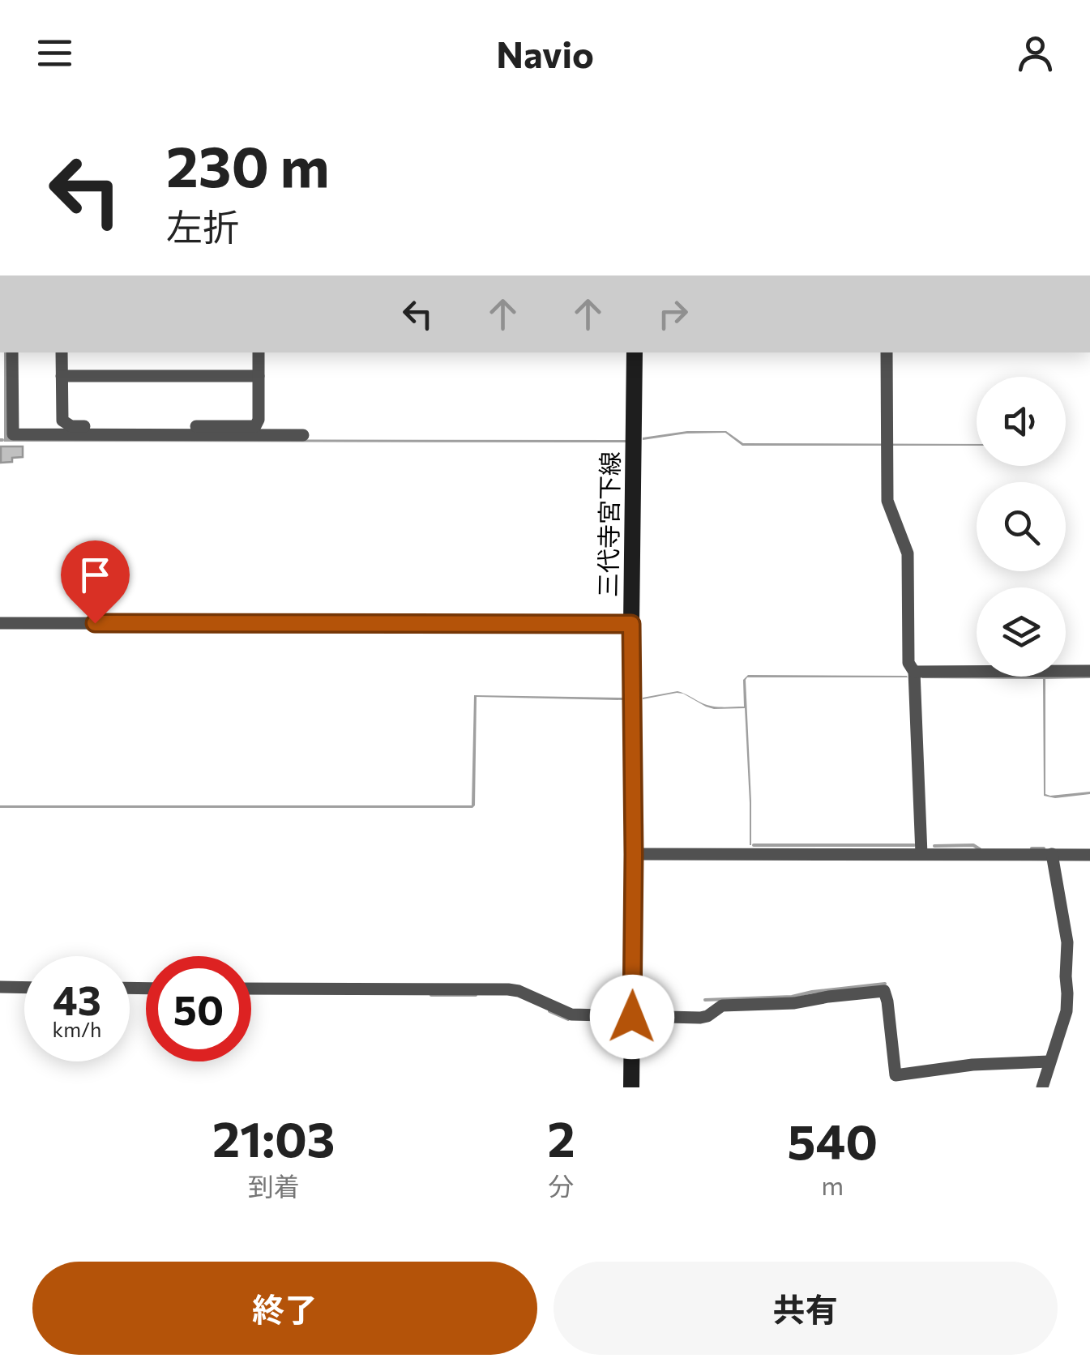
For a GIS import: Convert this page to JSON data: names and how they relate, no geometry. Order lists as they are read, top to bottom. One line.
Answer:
{"streets":{"main road":["三代寺宮下線"]},"page":{"header":"Navio","turn":["230 m","左折"],"speed":"43 km/h","limit":"50","eta":["21:03","到着","2","分","540","m"],"buttons":["終了","共有"]}}
